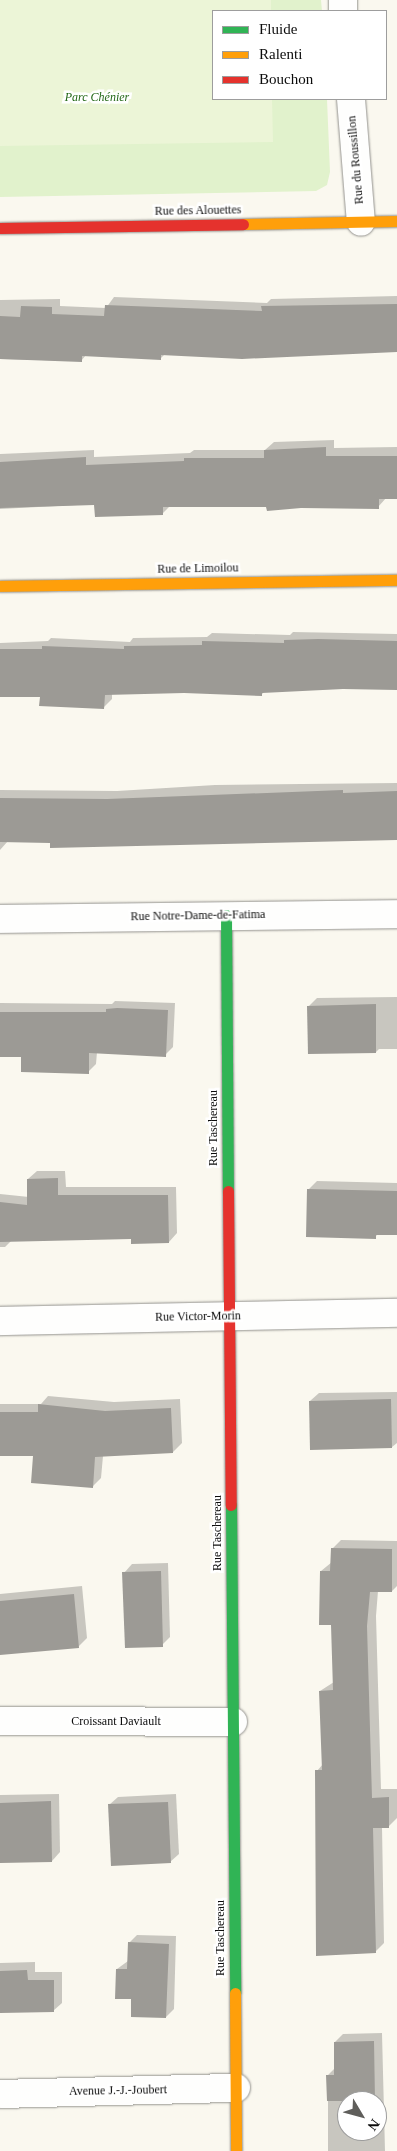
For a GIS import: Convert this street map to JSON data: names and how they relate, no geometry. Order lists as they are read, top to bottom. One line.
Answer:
{"streets":{"street":["Rue du Roussillon","Rue des Alouettes","Rue de Limoilou","Rue Notre-Dame-de-Fatima","Rue Taschereau","Rue Victor-Morin","Croissant Daviault","Avenue J.-J.-Joubert"]},"crossings":[["Rue du Roussillon","Rue des Alouettes"],["Rue Notre-Dame-de-Fatima","Rue Taschereau"],["Rue Taschereau","Rue Victor-Morin"],["Rue Taschereau","Croissant Daviault"],["Rue Taschereau","Avenue J.-J.-Joubert"]],"parks":["Parc Chénier"],"legend":["Fluide","Ralenti","Bouchon"],"north":"bottom right"}
